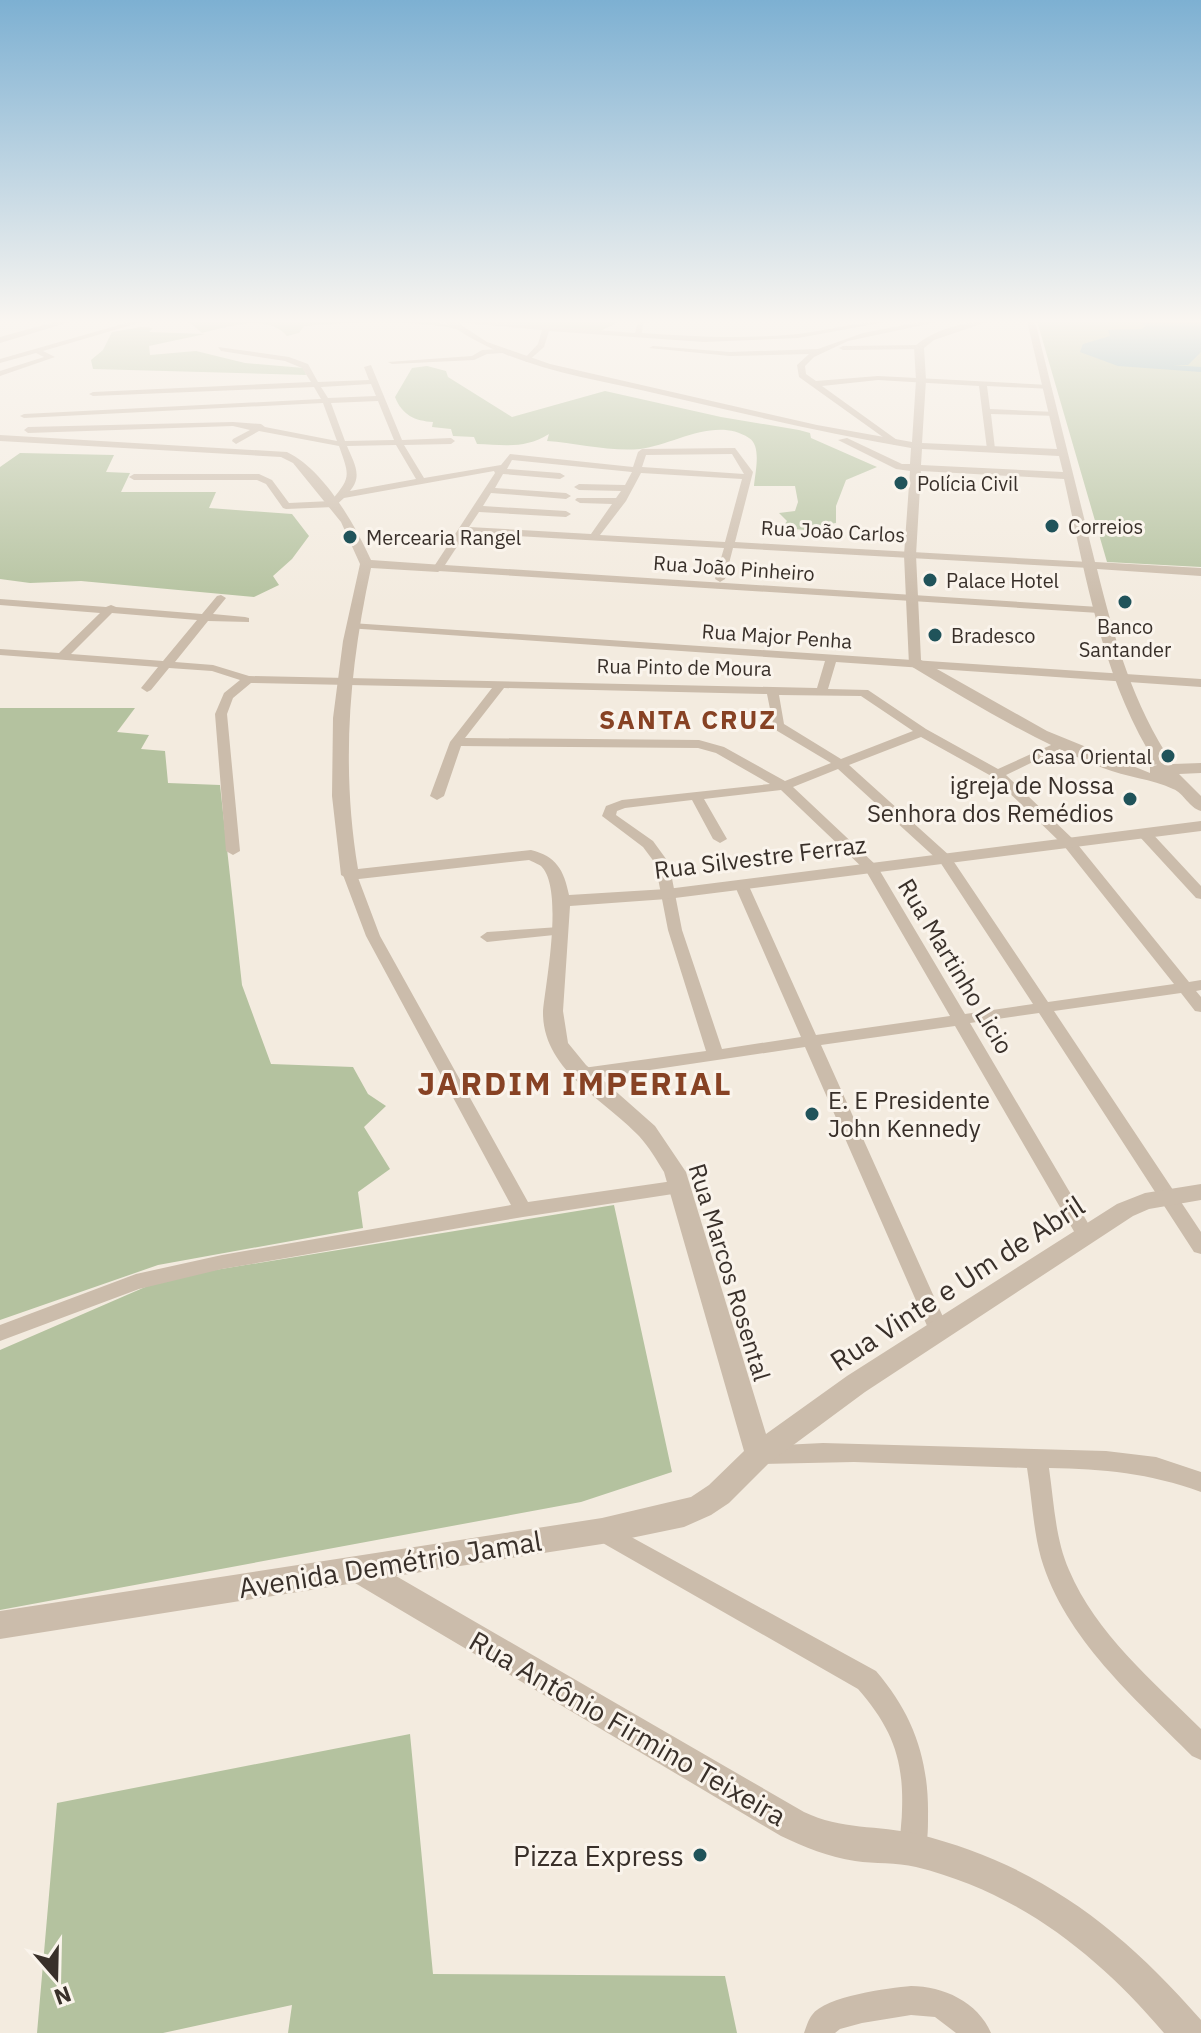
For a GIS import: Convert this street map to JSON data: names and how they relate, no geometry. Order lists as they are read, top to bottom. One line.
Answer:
{"streets":{"street":["Rua João Carlos","Rua João Pinheiro","Rua Major Penha","Rua Pinto de Moura","Rua Silvestre Ferraz","Rua Martinho Licio","Rua Marcos Rosental","Rua Vinte e Um de Abril","Avenida Demétrio Jamal","Rua Antônio Firmino Teixeira"]},"crossings":[["Rua Pinto de Moura","Rua Silvestre Ferraz"],["Rua Silvestre Ferraz","Rua Martinho Licio"],["Rua Silvestre Ferraz","Rua Marcos Rosental"],["Rua Martinho Licio","Rua Vinte e Um de Abril"],["Rua Marcos Rosental","Rua Vinte e Um de Abril"],["Rua Marcos Rosental","Avenida Demétrio Jamal"],["Rua Vinte e Um de Abril","Avenida Demétrio Jamal"],["Avenida Demétrio Jamal","Rua Antônio Firmino Teixeira"]],"districts":["SANTA CRUZ","JARDIM IMPERIAL"],"places":["Polícia Civil","Correios","Mercearia Rangel","Palace Hotel","Banco Santander","Bradesco","Casa Oriental","igreja de Nossa Senhora dos Remédios","E. E Presidente John Kennedy","Pizza Express"],"north":"bottom"}
